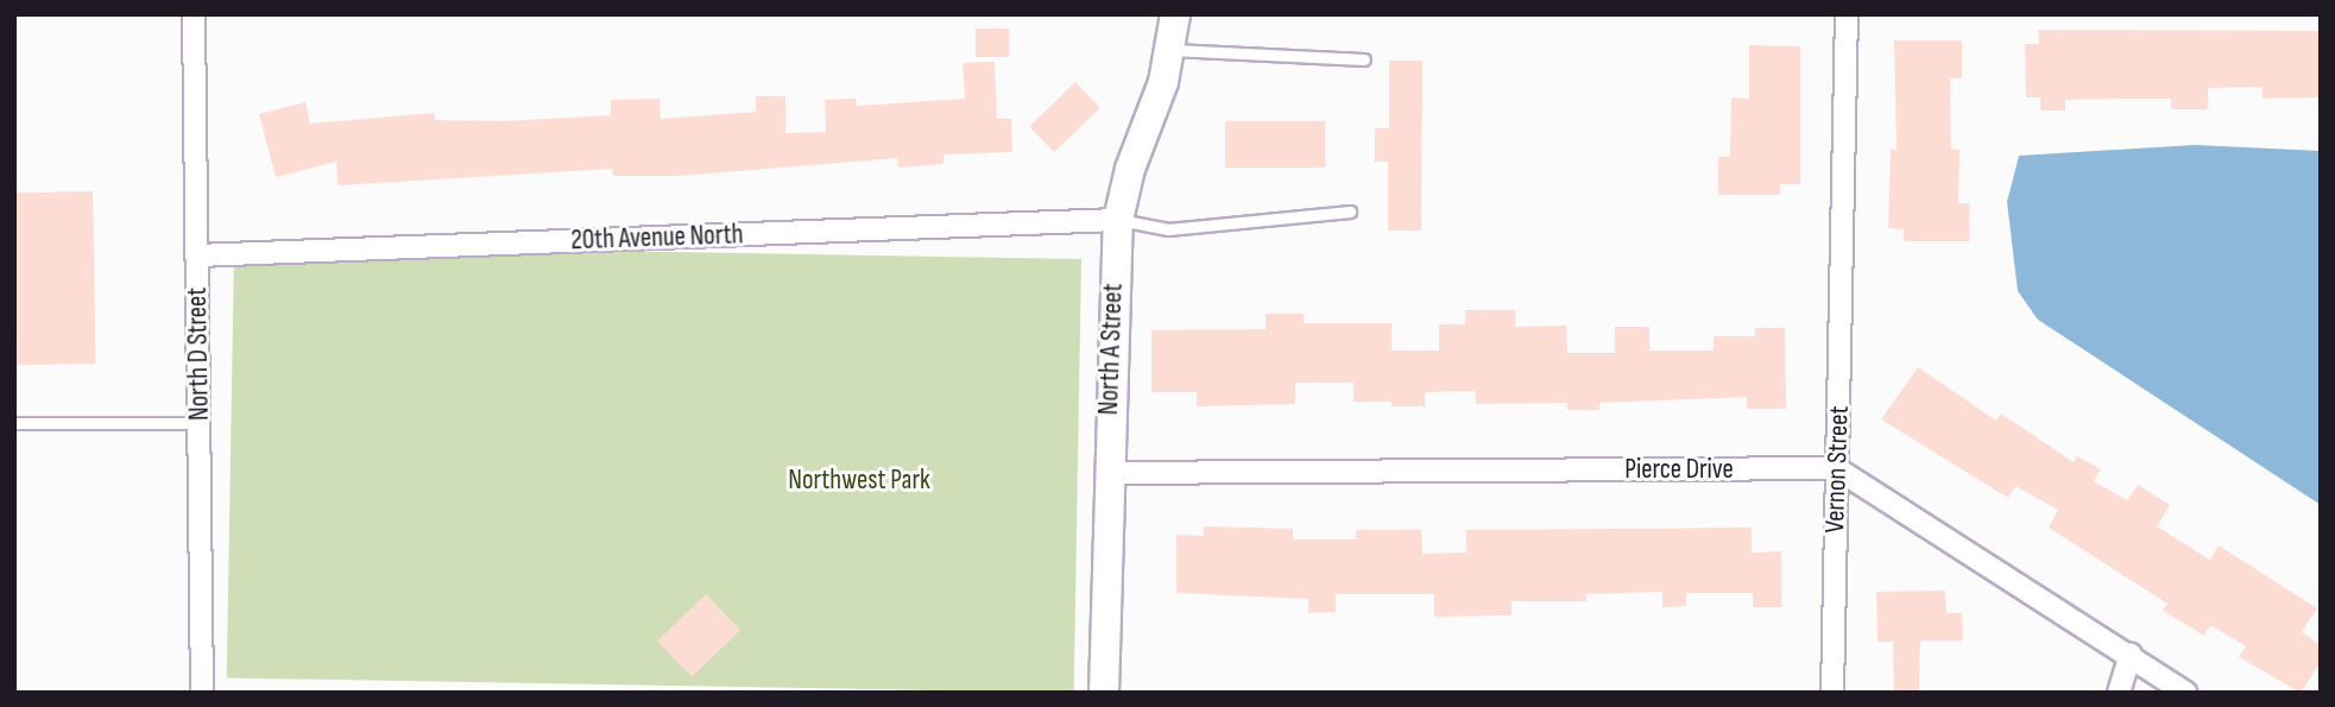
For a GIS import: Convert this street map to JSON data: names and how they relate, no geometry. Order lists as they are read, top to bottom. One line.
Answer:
{"streets":{"street":["20th Avenue North","North A Street","North D Street","Pierce Drive","Vernon Street"]},"crossings":[["20th Avenue North","North A Street"],["20th Avenue North","North D Street"],["North A Street","Pierce Drive"],["Pierce Drive","Vernon Street"]],"parks":["Northwest Park"]}
